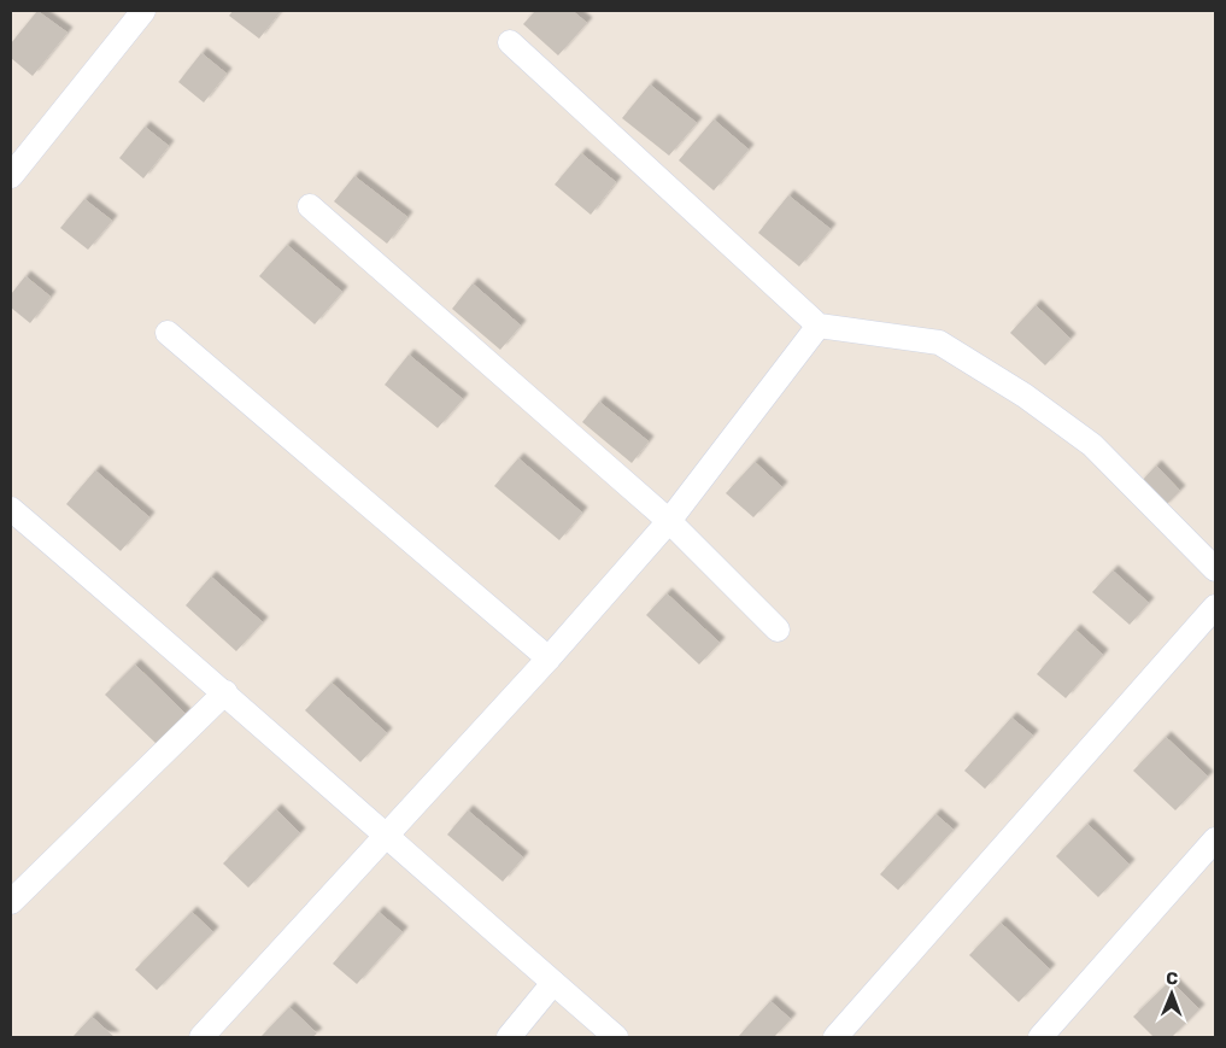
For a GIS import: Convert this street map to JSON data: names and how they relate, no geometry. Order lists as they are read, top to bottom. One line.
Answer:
{"north":"top"}
